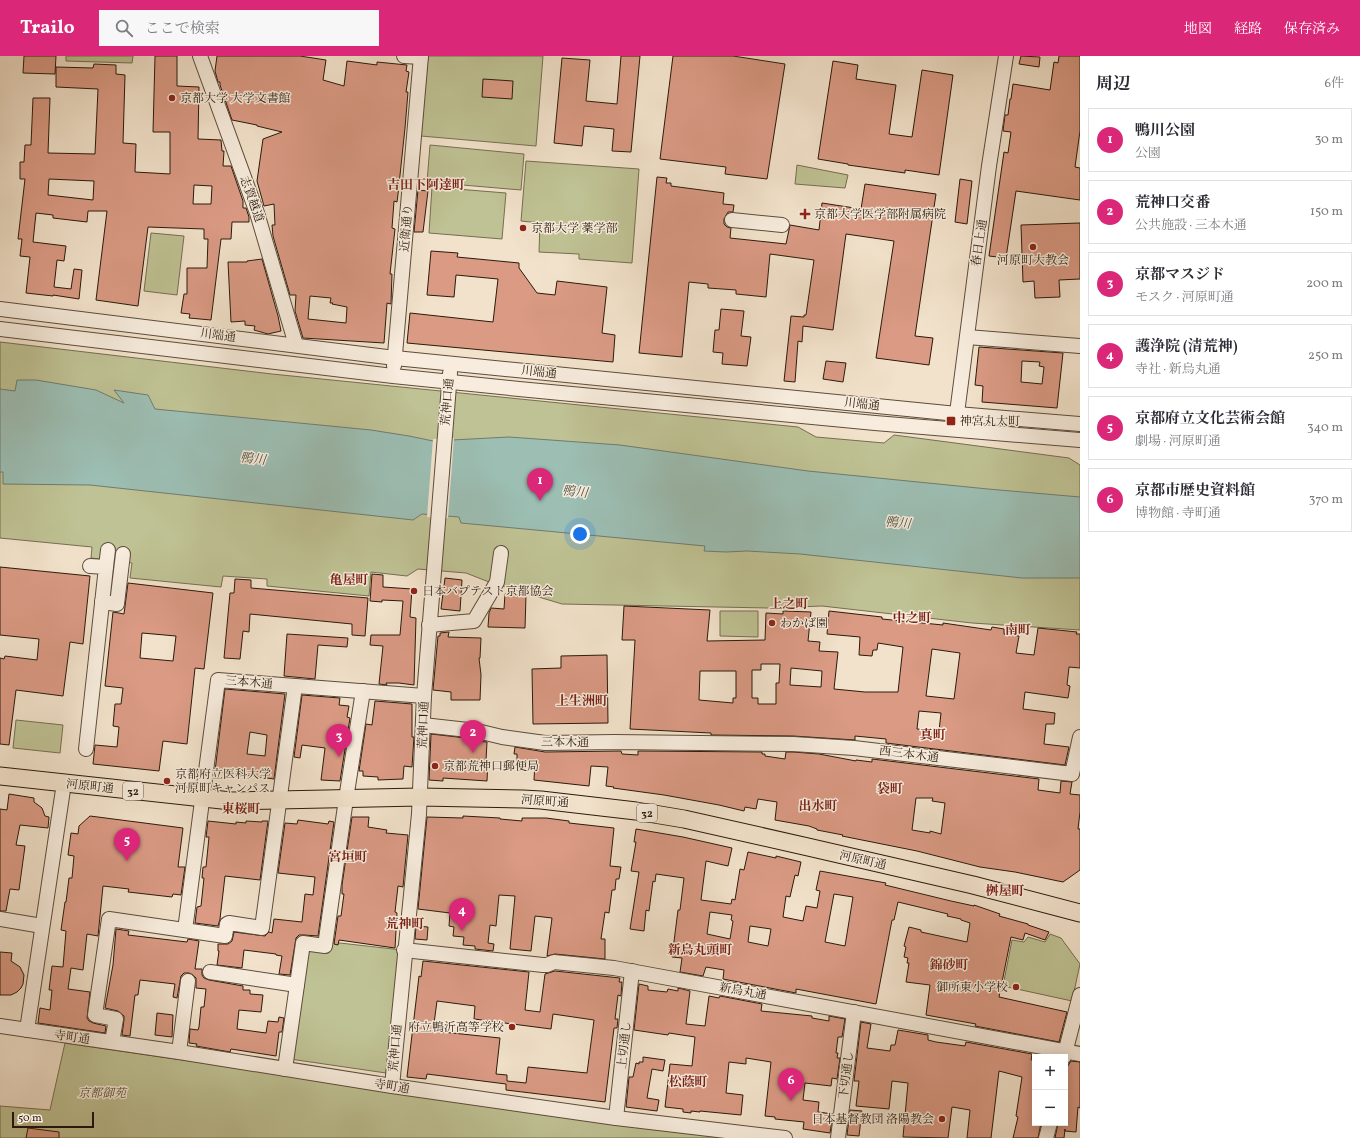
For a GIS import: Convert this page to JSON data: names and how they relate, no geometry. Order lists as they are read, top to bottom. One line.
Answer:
{"streets":{"main road":["河原町通","32"],"street":["志賀越道","近衛通り","春日上通","川端通","荒神口通","三本木通","西三本木通","新烏丸通","寺町通","上切通し","下切通し"]},"crossings":[["志賀越道","川端通"],["近衛通り","川端通"],["春日上通","川端通"],["川端通","荒神口通"],["荒神口通","三本木通"],["荒神口通","河原町通"],["荒神口通","新烏丸通"],["荒神口通","寺町通"],["三本木通","西三本木通"],["三本木通","河原町通"],["新烏丸通","上切通し"],["新烏丸通","下切通し"],["寺町通","上切通し"]],"districts":["吉田下阿達町","亀屋町","上之町","中之町","南町","上生洲町","真町","袋町","出水町","東桜町","宮垣町","桝屋町","荒神町","新烏丸頭町","錦砂町","松蔭町"],"water":["鴨川"],"parks":["京都御苑"],"places":{"other":["京都大学 大学文書館","京都大学 薬学部","河原町大教会","日本バプテスト京都協会","わかば園","京都荒神口郵便局","京都府立医科大学 河原町キャンパス","御所東小学校","府立鴨沂高等学校","日本基督教団 洛陽教会"],"health":["京都大学医学部附属病院"],"transit":["神宮丸太町"]},"scale_bar":"50 m","page":{"header":"Trailo","search":"ここで検索","nav":["地図","経路","保存済み"],"heading":["周辺","6件"],"list":[{"mark":"1","name":"鴨川公園","note":"公園","value":"30 m"},{"mark":"2","name":"荒神口交番","note":"公共施設 · 三本木通","value":"150 m"},{"mark":"3","name":"京都マスジド","note":"モスク · 河原町通","value":"200 m"},{"mark":"4","name":"護浄院 (清荒神)","note":"寺社 · 新烏丸通","value":"250 m"},{"mark":"5","name":"京都府立文化芸術会館","note":"劇場 · 河原町通","value":"340 m"},{"mark":"6","name":"京都市歴史資料館","note":"博物館 · 寺町通","value":"370 m"}],"pins":["1","2","3","5","4","6"],"map_buttons":["+","−"],"scale":"50 m"}}
